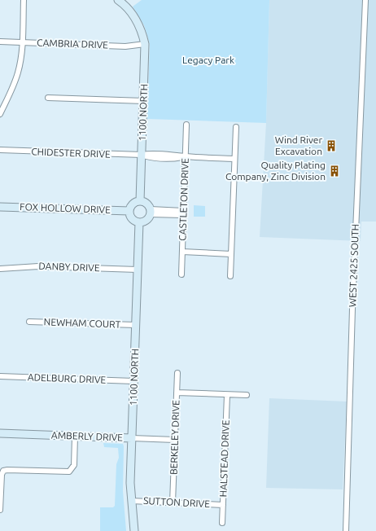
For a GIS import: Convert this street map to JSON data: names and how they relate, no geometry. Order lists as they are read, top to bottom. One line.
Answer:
{"streets":{"street":["CAMBRIA DRIVE","1100 NORTH","CHIDESTER DRIVE","CASTLETON DRIVE","FOX HOLLOW DRIVE","WEST 2425 SOUTH","DANBY DRIVE","NEWHAM COURT","ADELBURG DRIVE","AMBERLY DRIVE","BERKELEY DRIVE","HALSTEAD DRIVE","SUTTON DRIVE"]},"crossings":[["CAMBRIA DRIVE","1100 NORTH"],["1100 NORTH","CHIDESTER DRIVE"],["1100 NORTH","FOX HOLLOW DRIVE"],["1100 NORTH","DANBY DRIVE"],["1100 NORTH","NEWHAM COURT"],["1100 NORTH","ADELBURG DRIVE"],["1100 NORTH","AMBERLY DRIVE"],["1100 NORTH","SUTTON DRIVE"],["CHIDESTER DRIVE","CASTLETON DRIVE"],["AMBERLY DRIVE","BERKELEY DRIVE"],["BERKELEY DRIVE","SUTTON DRIVE"],["HALSTEAD DRIVE","SUTTON DRIVE"]],"parks":["Legacy Park"],"places":{"building":["Wind River Excavation","Quality Plating Company, Zinc Division"]}}
